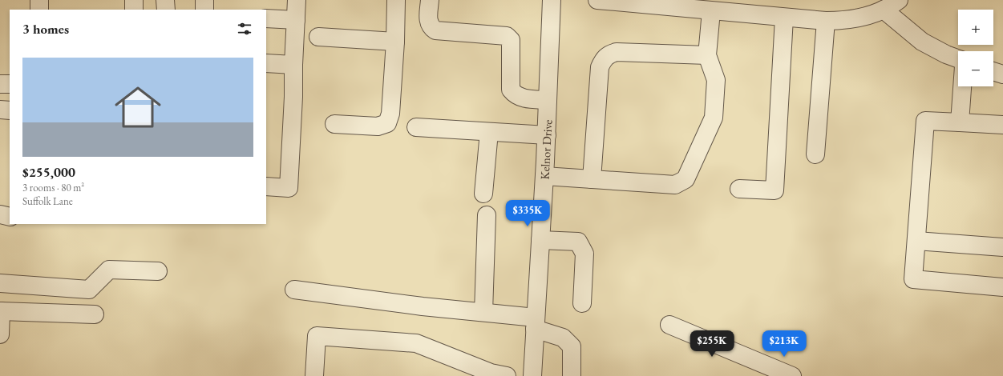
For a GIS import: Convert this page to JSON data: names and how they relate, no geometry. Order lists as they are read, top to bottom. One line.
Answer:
{"streets":{"street":["Kelnor Drive"]},"page":{"map_buttons":["+","−"],"heading":"3 homes","list":[{"name":"$255,000","note":"3 rooms · 80 m² · Suffolk Lane"}],"price":["$335K","$255K","$213K"]}}
